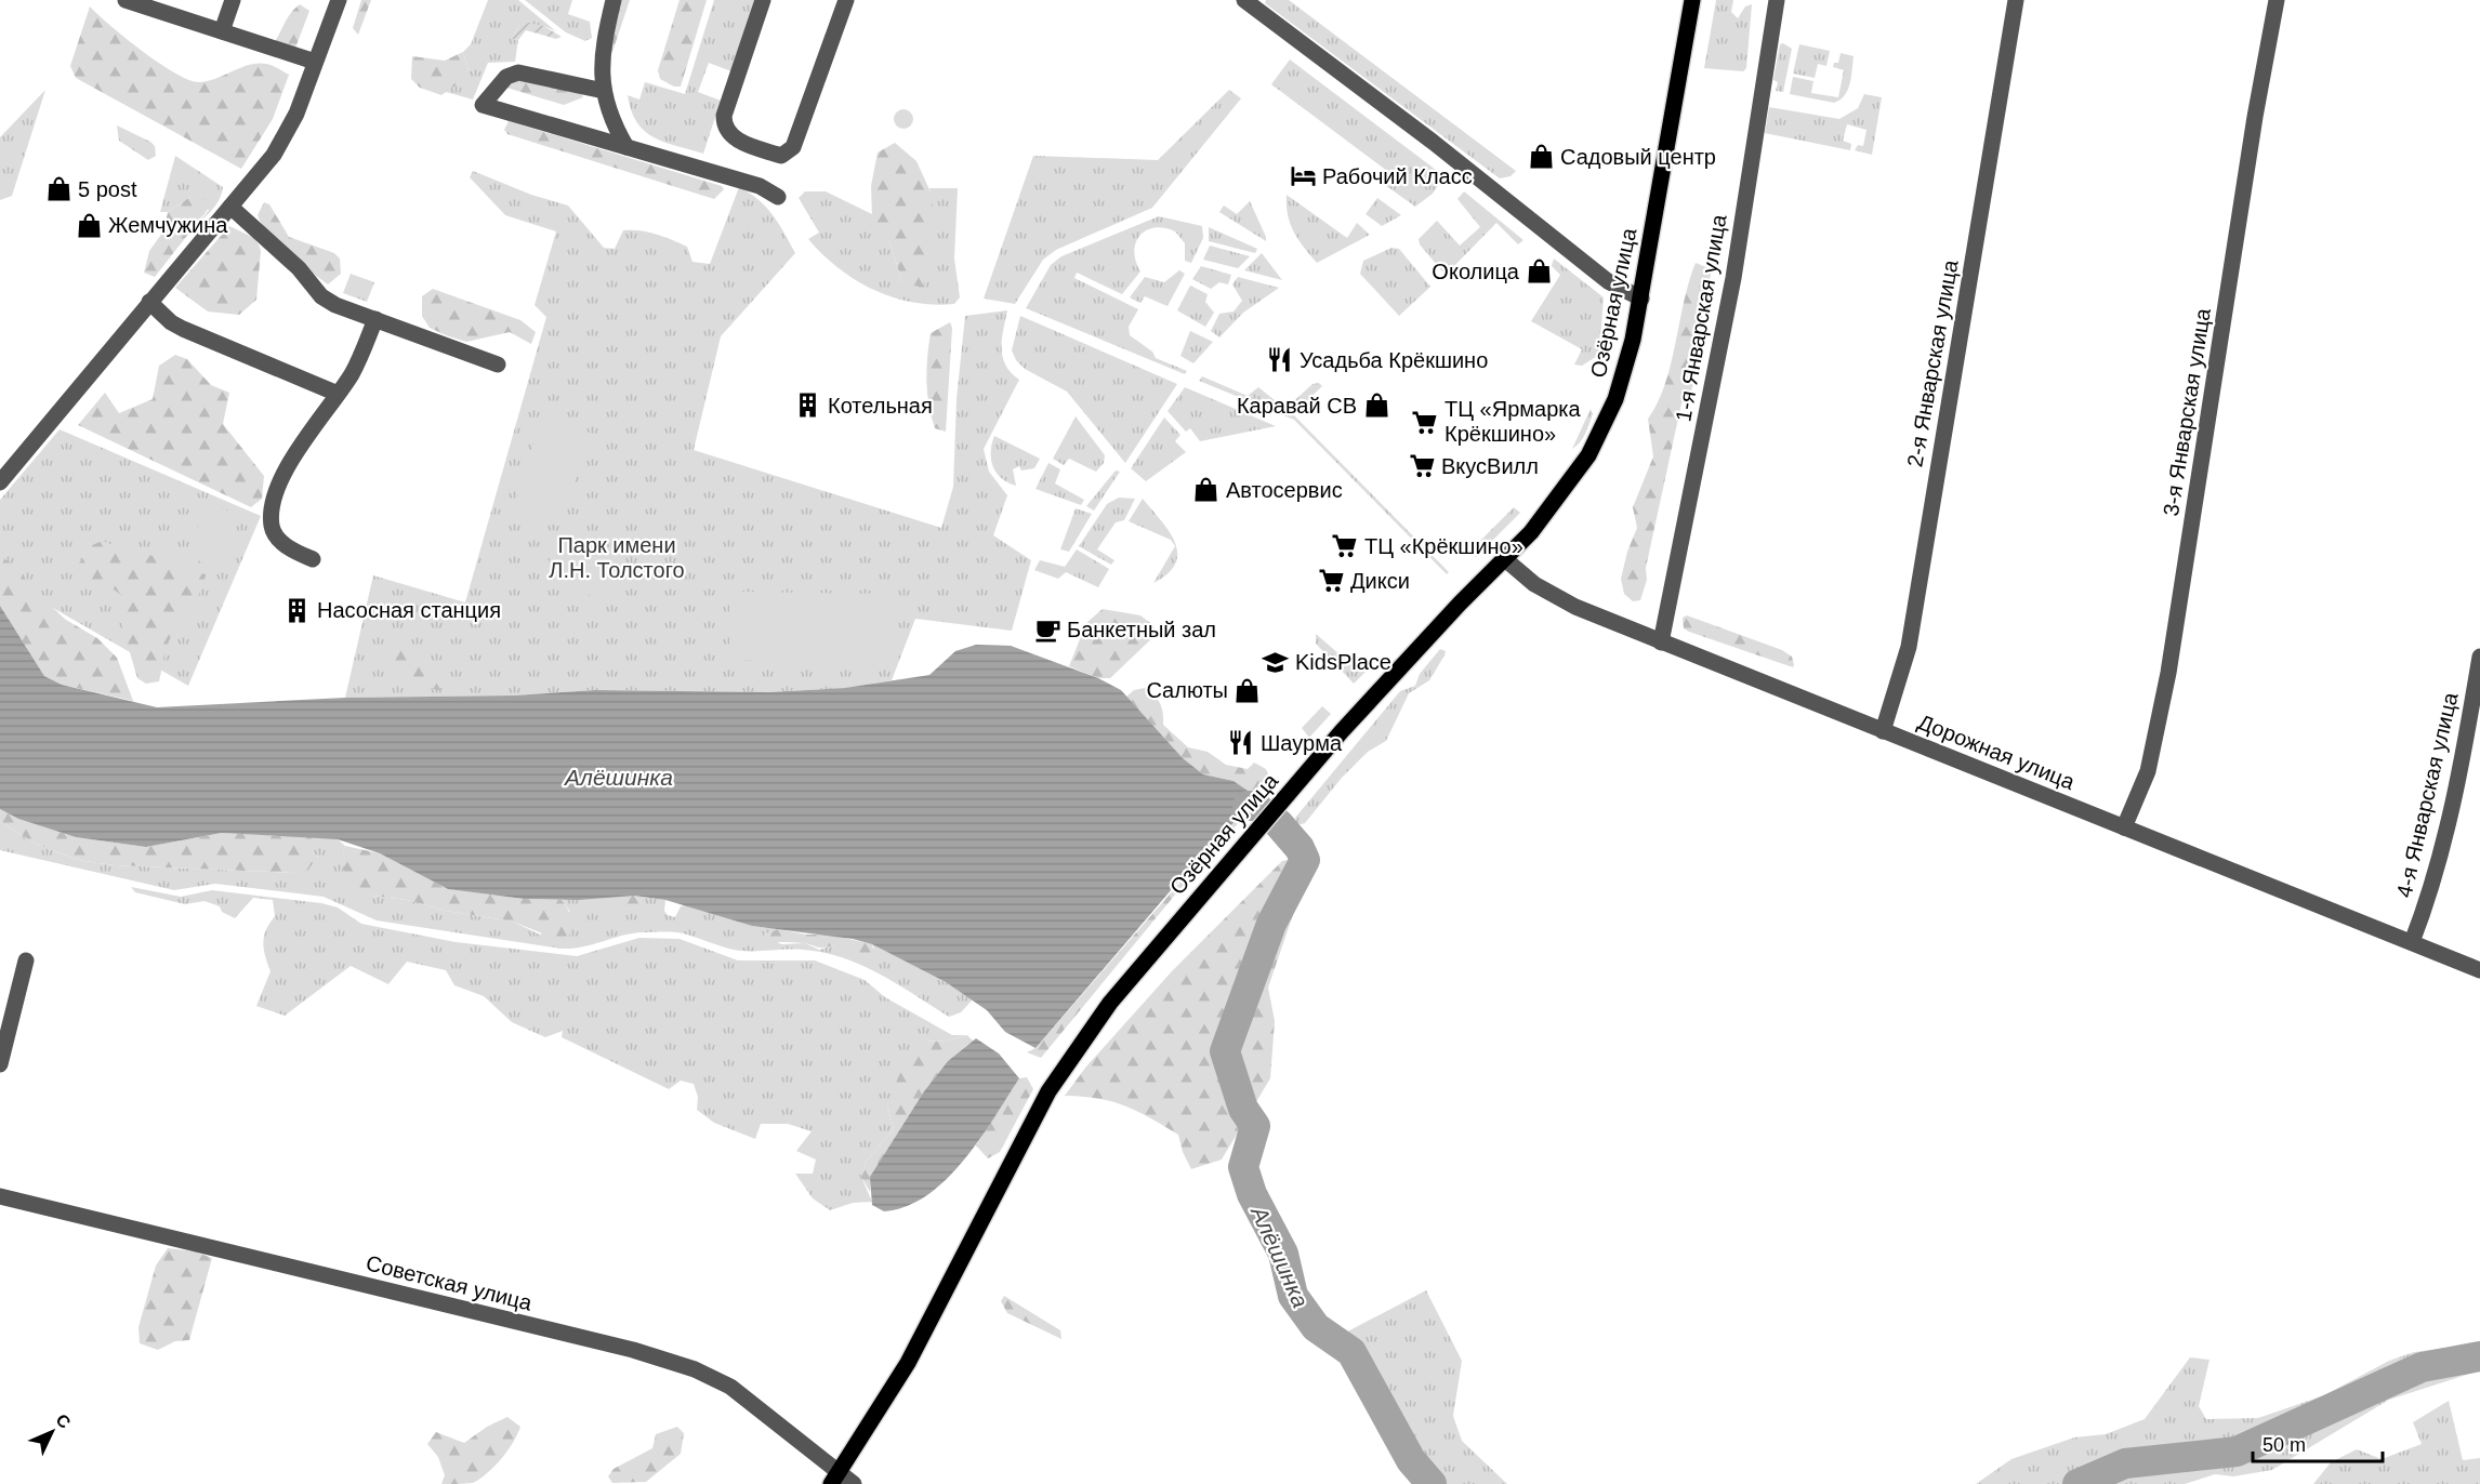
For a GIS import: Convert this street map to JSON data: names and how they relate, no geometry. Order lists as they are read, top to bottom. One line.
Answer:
{"streets":{"main road":["Озёрная улица"],"street":["1-я Январская улица","2-я Январская улица","3-я Январская улица","Дорожная улица","4-я Январская улица","Советская улица"]},"crossings":[["Озёрная улица","Дорожная улица"],["Озёрная улица","Советская улица"],["1-я Январская улица","Дорожная улица"],["2-я Январская улица","Дорожная улица"],["3-я Январская улица","Дорожная улица"],["Дорожная улица","4-я Январская улица"]],"water":["Алёшинка"],"parks":["Парк имени Л.Н. Толстого"],"places":{"shop":["Садовый центр","5 post","Жемчужина","Околица","Каравай СВ","Автосервис","Салюты"],"hotel":["Рабочий Класс"],"restaurant":["Усадьба Крёкшино","Шаурма"],"building":["Котельная","Насосная станция"],"supermarket":["ТЦ «Ярмарка Крёкшино»","ВкусВилл","ТЦ «Крёкшино»","Дикси"],"cafe":["Банкетный зал"],"school or university":["KidsPlace"]},"scale_bar":"50 m","north":"top right"}
